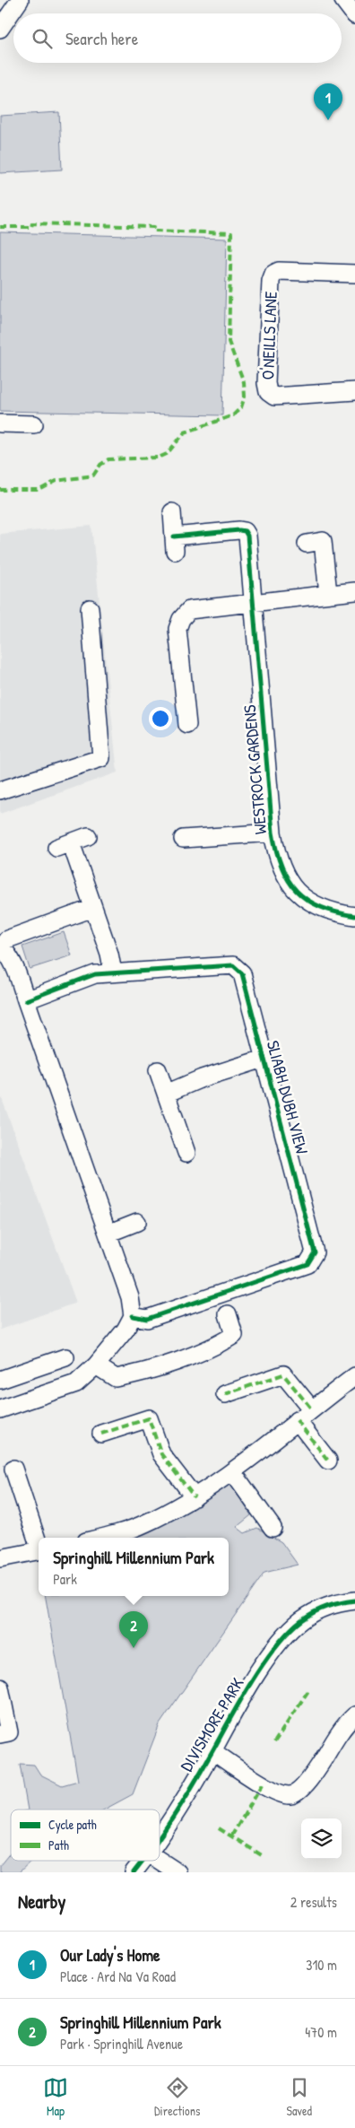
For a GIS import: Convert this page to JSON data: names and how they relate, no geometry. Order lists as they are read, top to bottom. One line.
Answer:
{"streets":{"street":["O'NEILLS LANE","WESTROCK GARDENS","SLIABH DUBH VIEW","DIVISMORE PARK"]},"legend":["Cycle path","Path"],"page":{"search":"Search here","pins":["1","2"],"popup":["Springhill Millennium Park","Park"],"heading":["Nearby","2 results"],"list":[{"mark":"1","name":"Our Lady's Home","note":"Place · Ard Na Va Road","value":"310 m"},{"mark":"2","name":"Springhill Millennium Park","note":"Park · Springhill Avenue","value":"470 m"}],"nav":["Map","Directions","Saved"]}}
